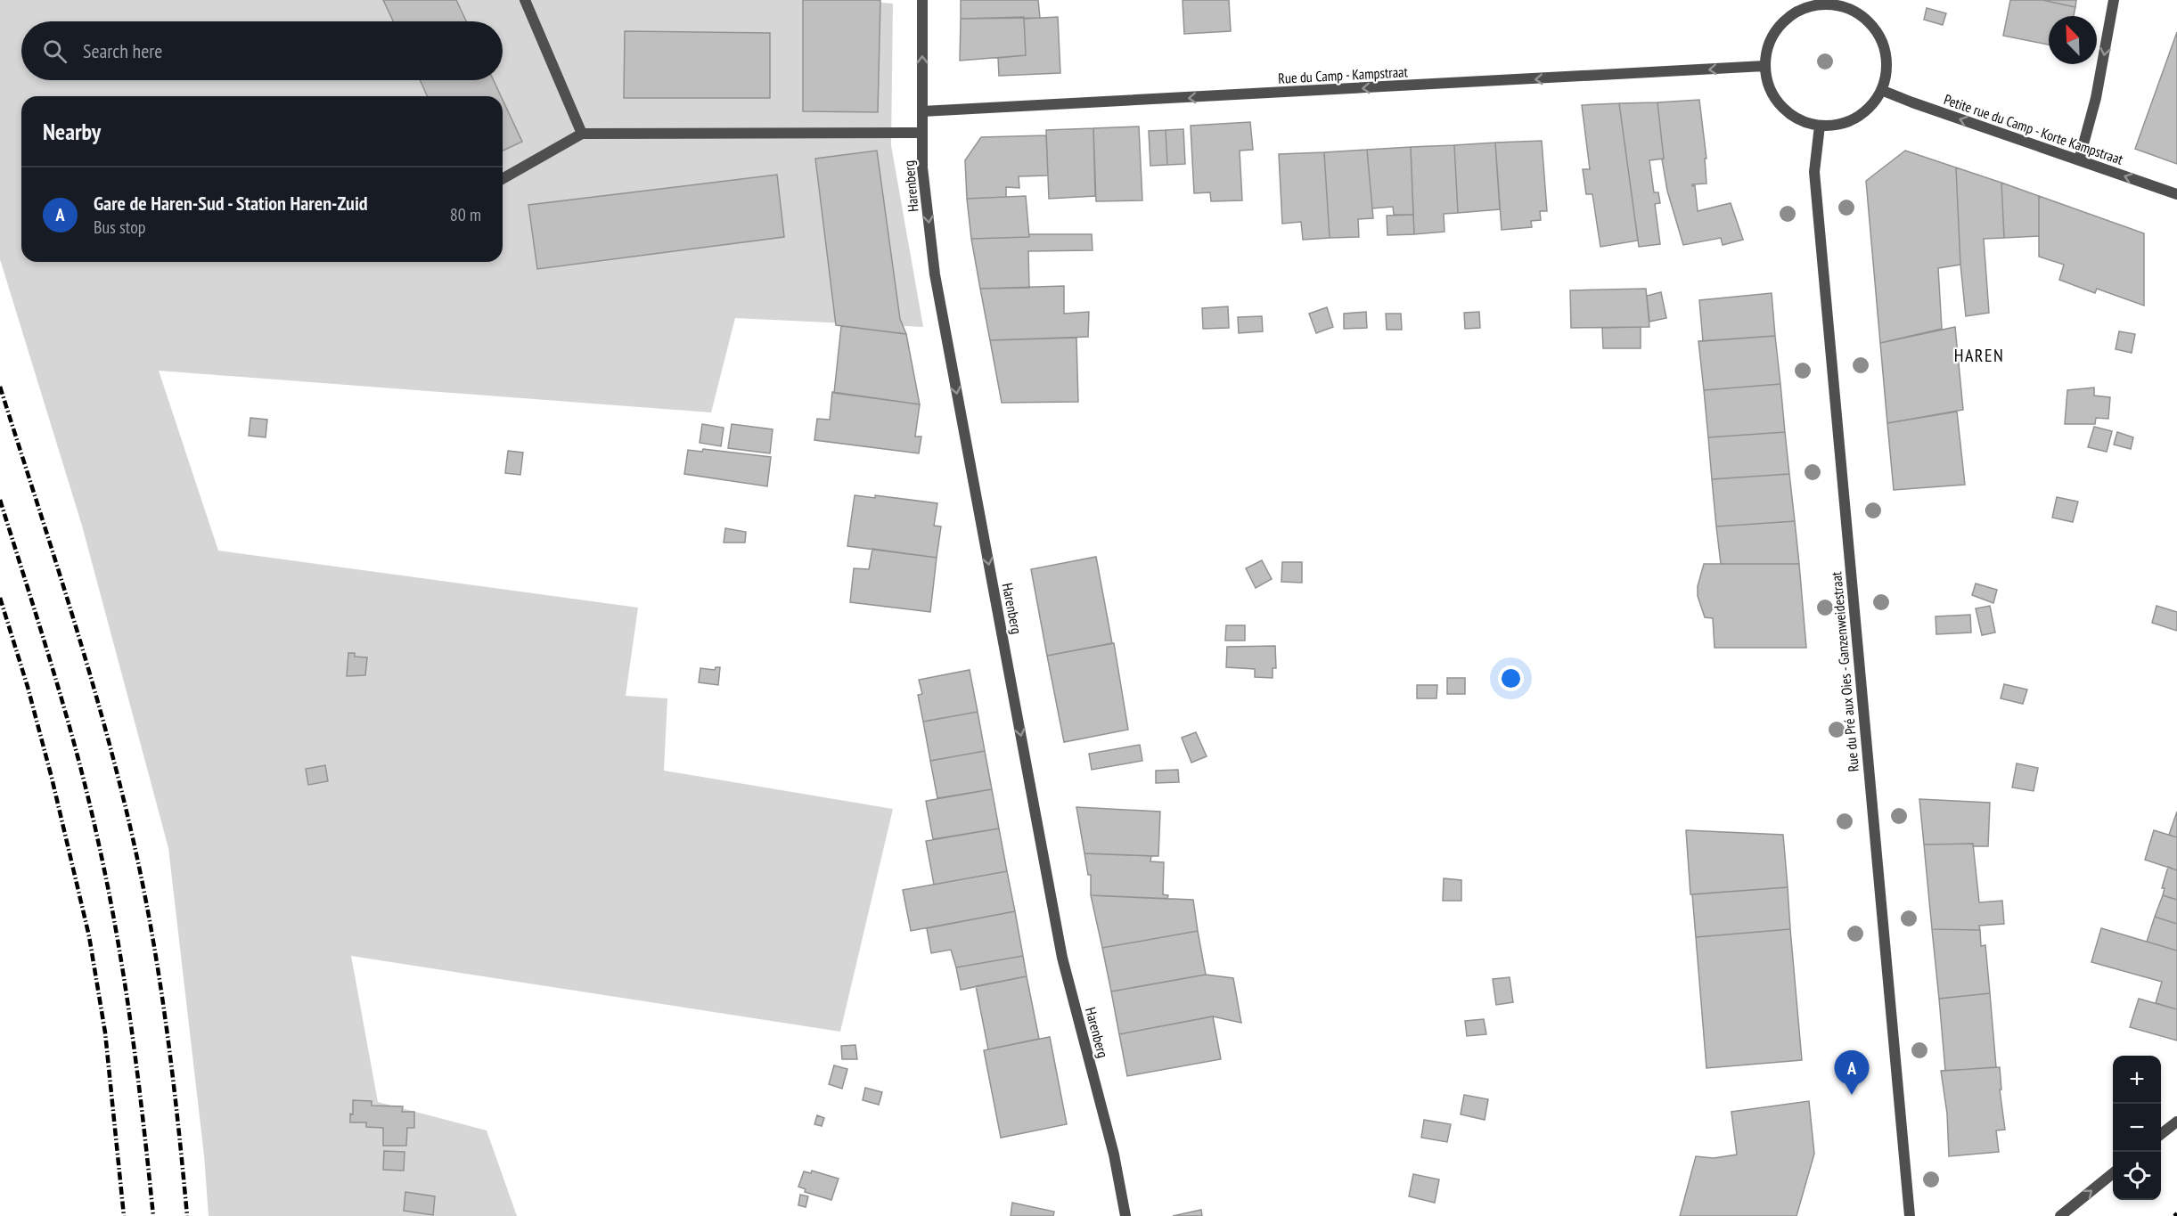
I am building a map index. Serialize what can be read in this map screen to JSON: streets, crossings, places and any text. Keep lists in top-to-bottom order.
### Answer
{
  "streets": {
    "street": [
      "Rue du Camp - Kampstraat",
      "Petite rue du Camp - Korte Kampstraat",
      "Harenberg",
      "Rue du Pré aux Oies - Ganzenweidestraat"
    ]
  },
  "crossings": [
    ["Rue du Camp - Kampstraat", "Petite rue du Camp - Korte Kampstraat"],
    ["Rue du Camp - Kampstraat", "Harenberg"],
    ["Rue du Camp - Kampstraat", "Rue du Pré aux Oies - Ganzenweidestraat"],
    ["Petite rue du Camp - Korte Kampstraat", "Rue du Pré aux Oies - Ganzenweidestraat"]
  ],
  "one_way": ["Rue du Camp - Kampstraat", "Petite rue du Camp - Korte Kampstraat", "Harenberg"],
  "districts": ["HAREN"],
  "north": "top left",
  "page": {
    "search": "Search here",
    "heading": "Nearby",
    "list": [
      {
        "mark": "A",
        "name": "Gare de Haren-Sud - Station Haren-Zuid",
        "note": "Bus stop",
        "value": "80 m"
      }
    ],
    "pins": "A",
    "map_buttons": ["+", "−"]
  }
}
